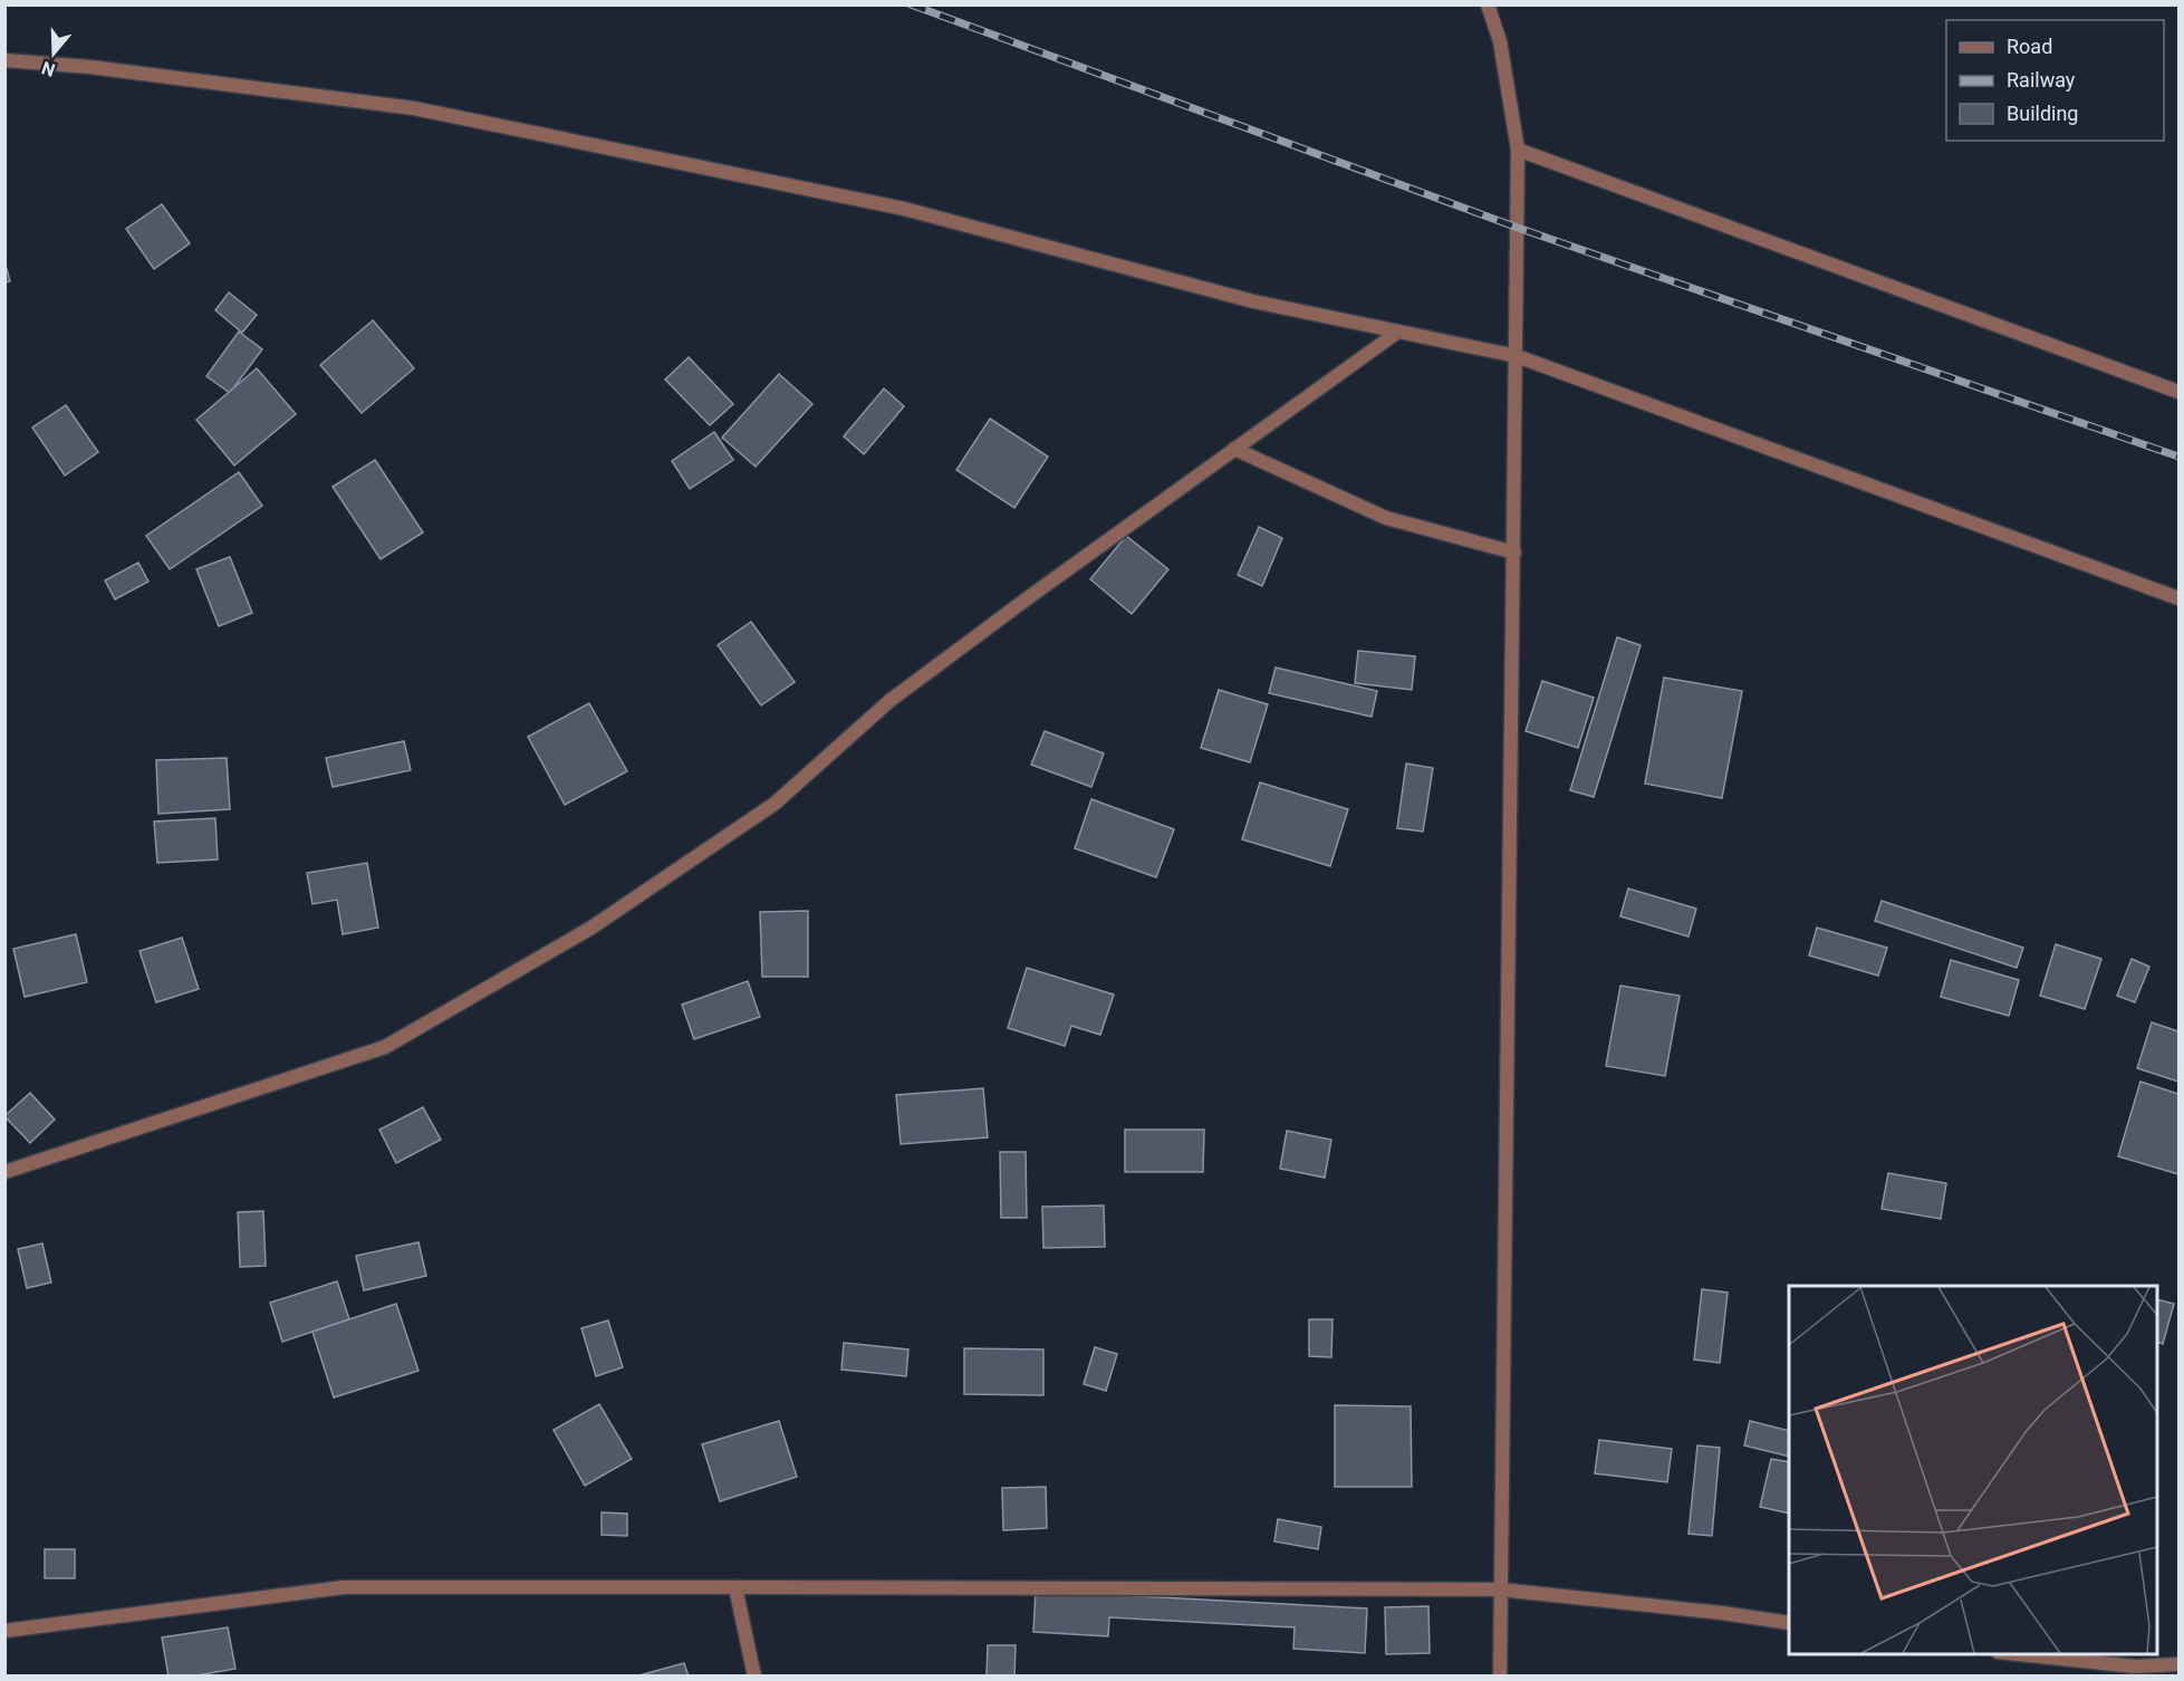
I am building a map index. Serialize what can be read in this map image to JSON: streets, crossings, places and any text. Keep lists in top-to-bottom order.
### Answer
{
  "legend": ["Road", "Railway", "Building"],
  "north": "bottom"
}
